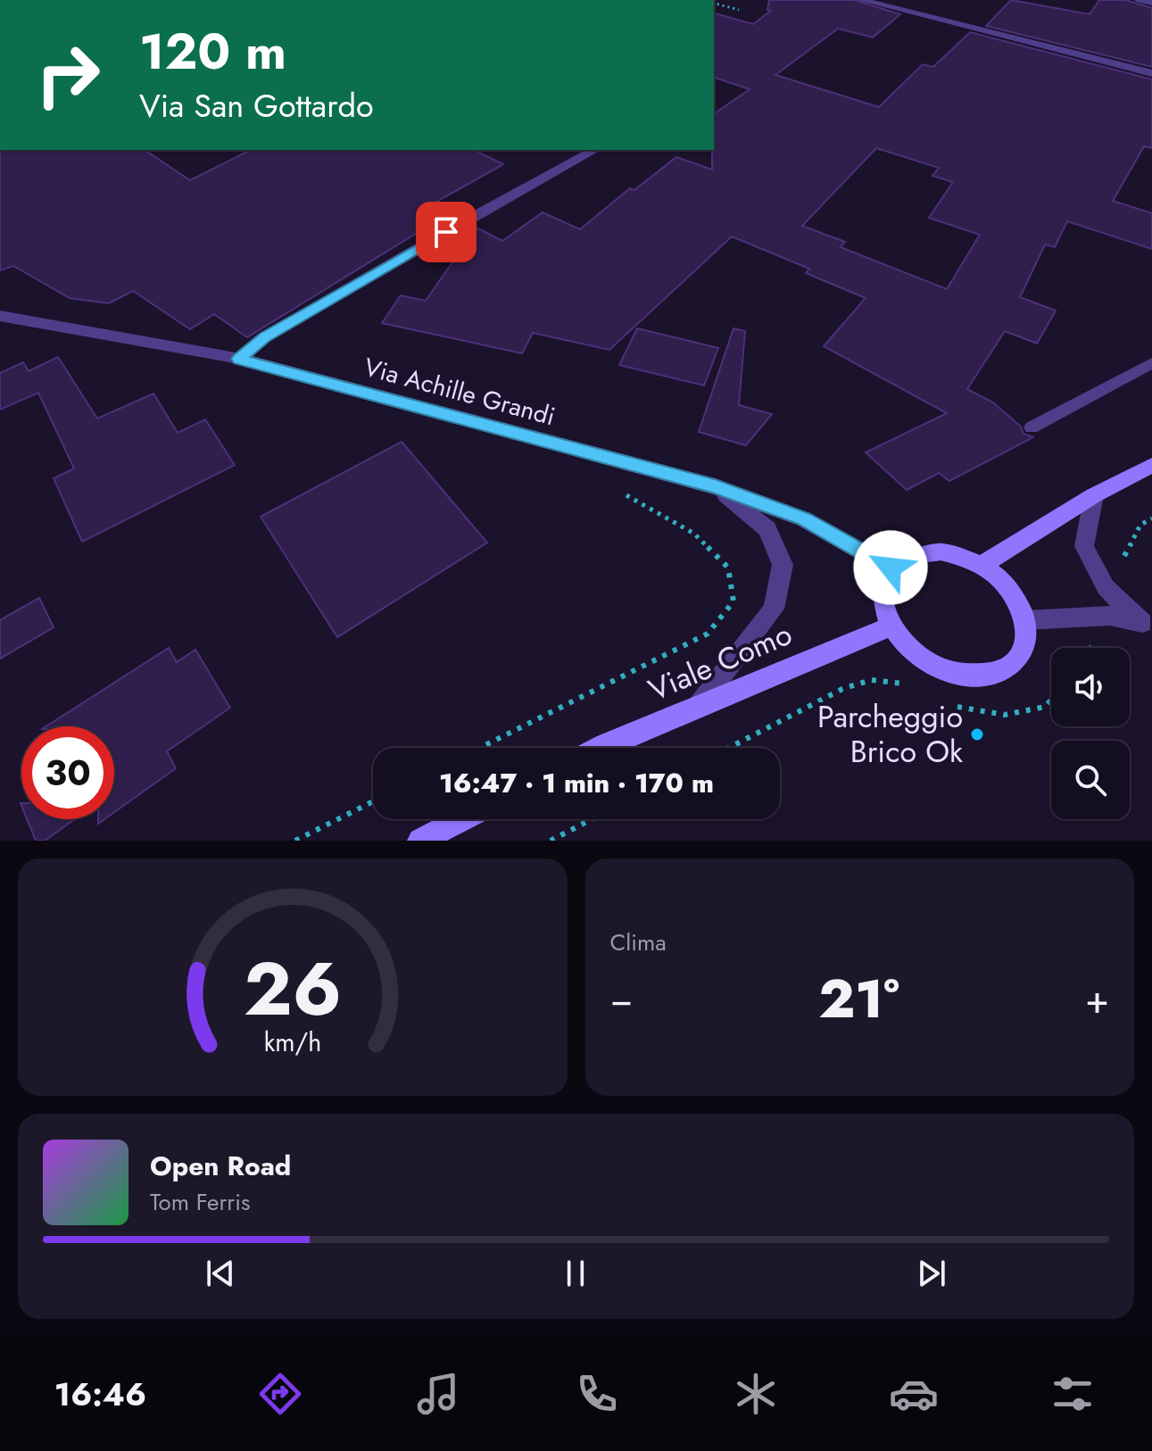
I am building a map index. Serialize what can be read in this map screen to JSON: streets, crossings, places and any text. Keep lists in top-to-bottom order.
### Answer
{
  "streets": {
    "main road": ["Viale Como"],
    "street": ["Via Achille Grandi"]
  },
  "crossings": [
    ["Via Achille Grandi", "Viale Como"]
  ],
  "places": ["Parcheggio Brico Ok"],
  "page": {
    "turn": ["120 m", "Via San Gottardo"],
    "limit": "30",
    "trip": "16:47 · 1 min · 170 m",
    "tile": "Clima",
    "heat": ["−", "21°", "+"],
    "song": ["Open Road", "Tom Ferris"],
    "tabs": "16:46",
    "gauge": ["26", "km/h"]
  }
}
